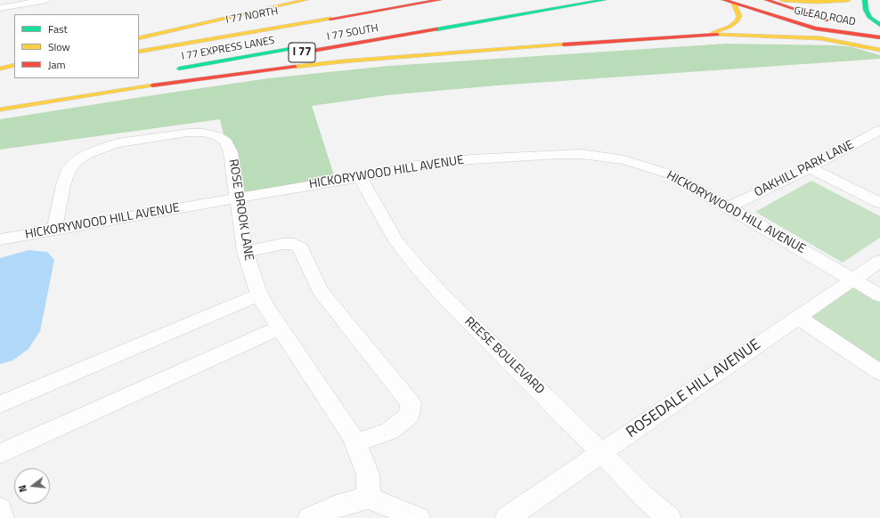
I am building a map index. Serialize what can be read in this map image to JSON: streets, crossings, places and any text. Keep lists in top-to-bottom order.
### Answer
{
  "streets": {
    "main road": [
      "I 77 NORTH",
      "GILEAD ROAD",
      "I 77 SOUTH",
      "I 77 EXPRESS LANES",
      "I 77"
    ],
    "street": [
      "OAKHILL PARK LANE",
      "HICKORYWOOD HILL AVENUE",
      "ROSE BROOK LANE",
      "REESE BOULEVARD",
      "ROSEDALE HILL AVENUE"
    ]
  },
  "crossings": [
    ["OAKHILL PARK LANE", "HICKORYWOOD HILL AVENUE"],
    ["HICKORYWOOD HILL AVENUE", "ROSE BROOK LANE"],
    ["HICKORYWOOD HILL AVENUE", "REESE BOULEVARD"],
    ["HICKORYWOOD HILL AVENUE", "ROSEDALE HILL AVENUE"],
    ["REESE BOULEVARD", "ROSEDALE HILL AVENUE"]
  ],
  "legend": ["Fast", "Slow", "Jam"],
  "north": "left"
}
